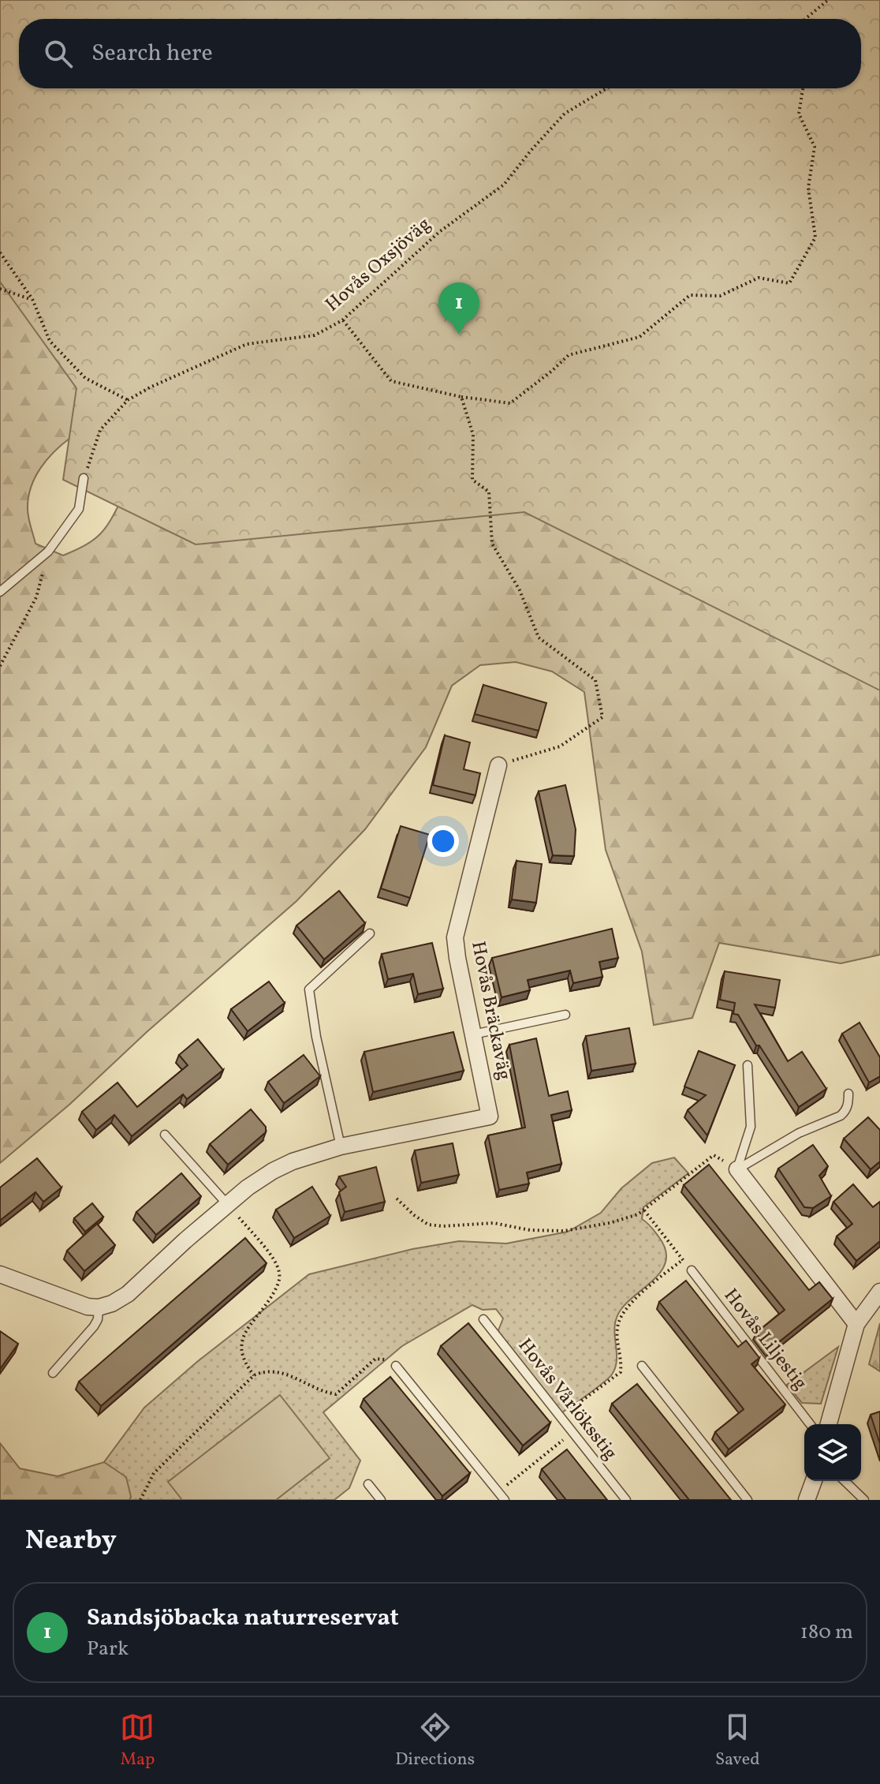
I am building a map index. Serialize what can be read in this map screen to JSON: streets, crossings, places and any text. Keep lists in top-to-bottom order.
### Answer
{
  "streets": {
    "street": ["Hovås Bräckaväg"],
    "lane": ["Hovås Liljestig", "Hovås Vårlöksstig"],
    "path": ["Hovås Oxsjöväg"]
  },
  "page": {
    "search": "Search here",
    "pins": "1",
    "heading": "Nearby",
    "list": [
      {
        "mark": "1",
        "name": "Sandsjöbacka naturreservat",
        "note": "Park",
        "value": "180 m"
      }
    ],
    "nav": ["Map", "Directions", "Saved"]
  }
}
